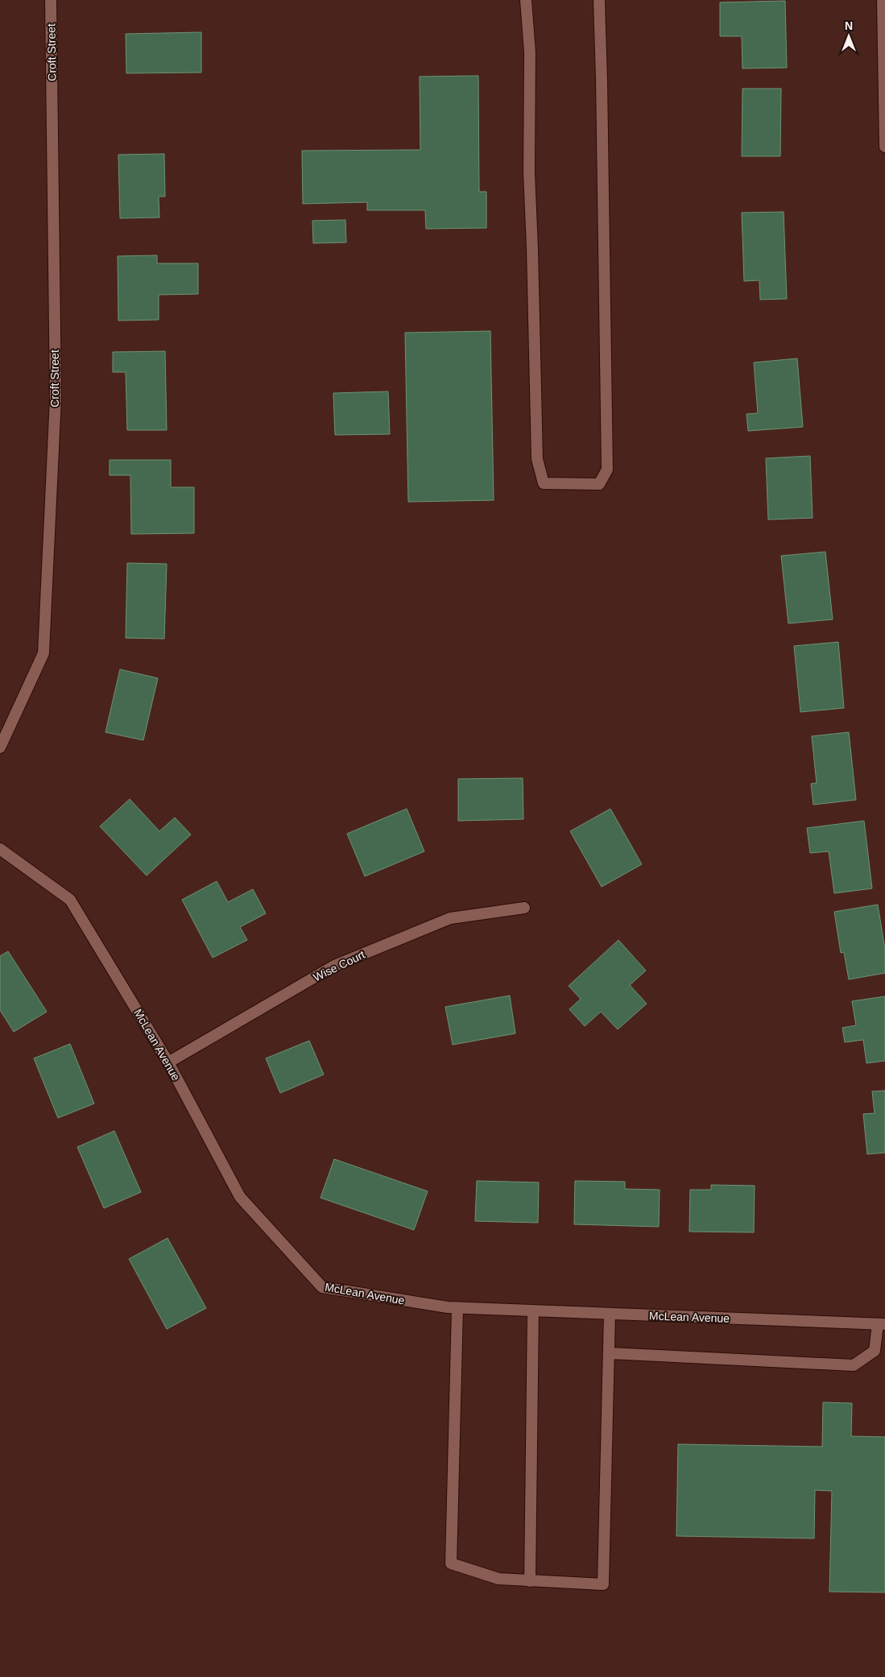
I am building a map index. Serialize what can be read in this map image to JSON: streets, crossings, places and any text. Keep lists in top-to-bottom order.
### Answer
{
  "streets": {
    "street": ["Croft Street", "Wise Court", "McLean Avenue"]
  },
  "crossings": [
    ["Wise Court", "McLean Avenue"]
  ],
  "north": "top"
}
